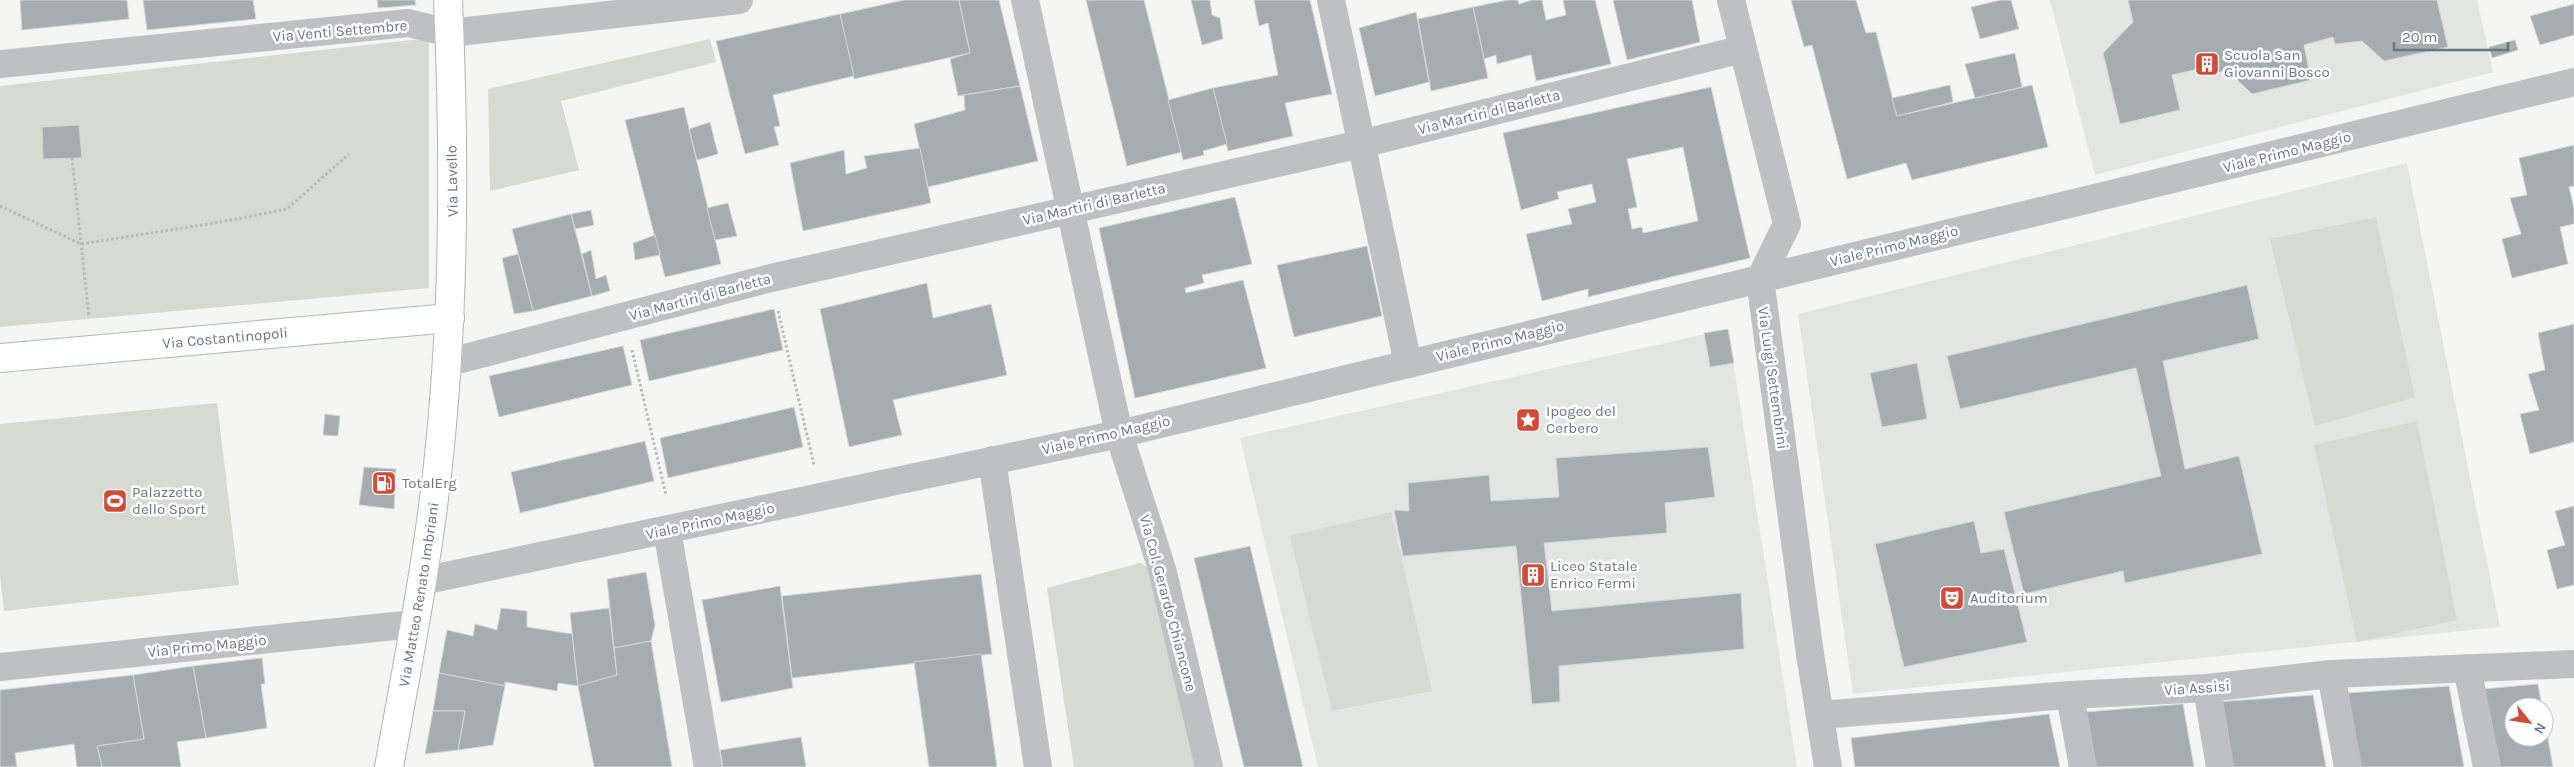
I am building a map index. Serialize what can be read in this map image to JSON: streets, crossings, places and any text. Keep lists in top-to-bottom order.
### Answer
{
  "streets": {
    "street": [
      "Via Venti Settembre",
      "Via Martiri di Barletta",
      "Viale Primo Maggio",
      "Via Lavello",
      "Via Costantinopoli",
      "Via Luigi Settembrini",
      "Via Matteo Renato Imbriani",
      "Via Col. Gerardo Chiancone",
      "Via Primo Maggio",
      "Via Assisi"
    ]
  },
  "crossings": [
    ["Via Venti Settembre", "Via Lavello"],
    ["Via Martiri di Barletta", "Via Lavello"],
    ["Via Martiri di Barletta", "Via Matteo Renato Imbriani"],
    ["Via Martiri di Barletta", "Via Col. Gerardo Chiancone"],
    ["Viale Primo Maggio", "Via Luigi Settembrini"],
    ["Viale Primo Maggio", "Via Matteo Renato Imbriani"],
    ["Viale Primo Maggio", "Via Col. Gerardo Chiancone"],
    ["Via Lavello", "Via Costantinopoli"],
    ["Via Lavello", "Via Matteo Renato Imbriani"],
    ["Via Luigi Settembrini", "Via Assisi"],
    ["Via Matteo Renato Imbriani", "Via Primo Maggio"]
  ],
  "places": {
    "building": ["Scuola San Giovanni Bosco", "Liceo Statale Enrico Fermi"],
    "place": ["Ipogeo del Cerbero"],
    "fuel station": ["TotalErg"],
    "sports": ["Palazzetto dello Sport"],
    "theatre": ["Auditorium"]
  },
  "scale_bar": "20 m",
  "north": "bottom right"
}
